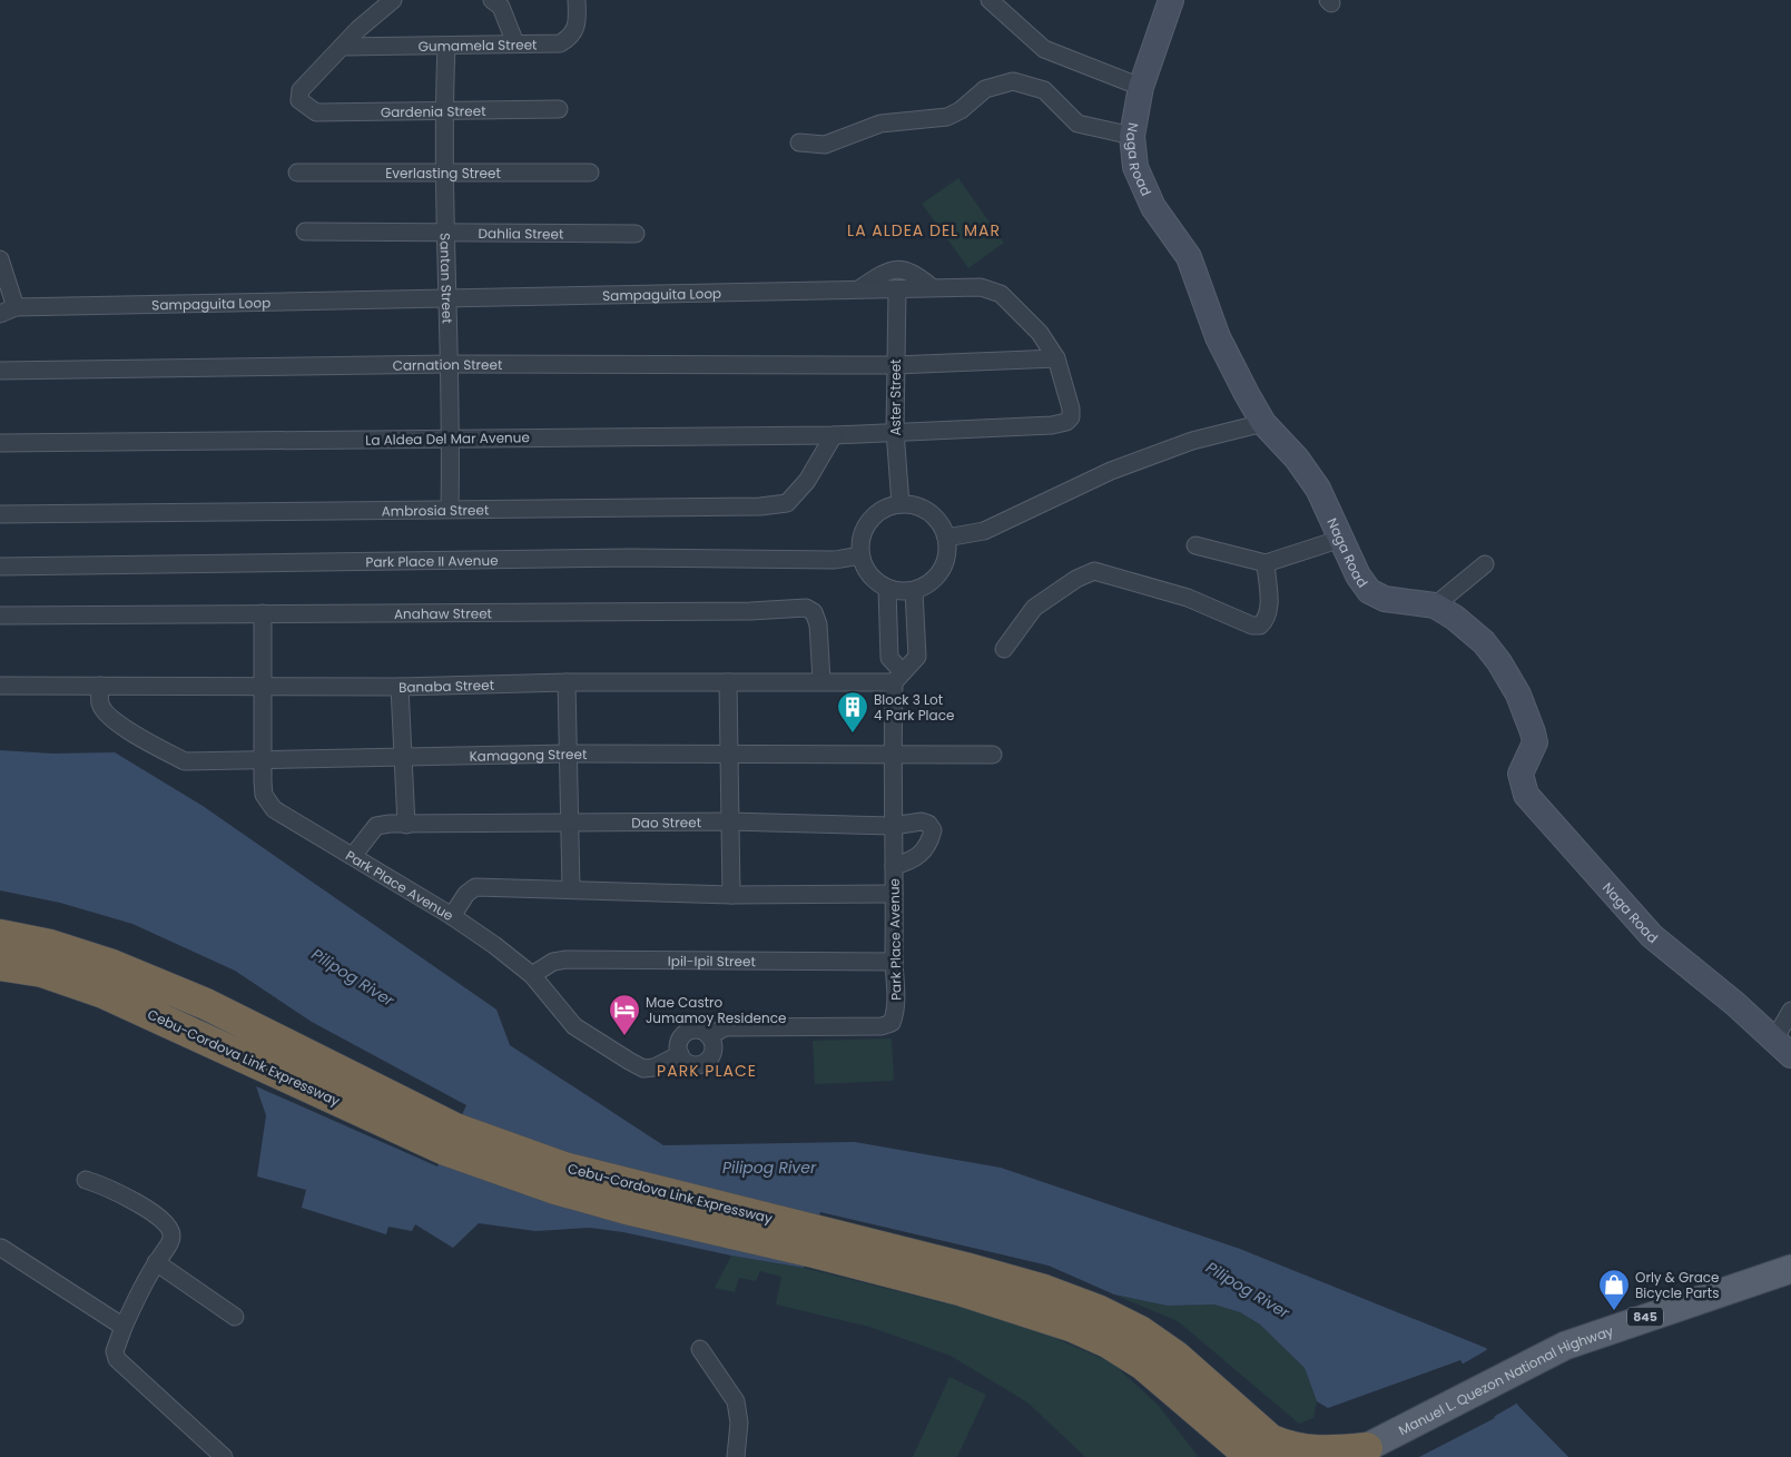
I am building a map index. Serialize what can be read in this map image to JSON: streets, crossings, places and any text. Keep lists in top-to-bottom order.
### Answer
{
  "streets": {
    "highway": ["Cebu-Cordova Link Expressway"],
    "main road": ["845", "Manuel L. Quezon National Highway"],
    "street": [
      "Gumamela Street",
      "Gardenia Street",
      "Naga Road",
      "Everlasting Street",
      "Dahlia Street",
      "Santan Street",
      "Sampaguita Loop",
      "Carnation Street",
      "Aster Street",
      "La Aldea Del Mar Avenue",
      "Ambrosia Street",
      "Park Place II Avenue",
      "Anahaw Street",
      "Banaba Street",
      "Kamagong Street",
      "Dao Street",
      "Park Place Avenue",
      "Ipil-Ipil Street"
    ]
  },
  "crossings": [
    ["Gumamela Street", "Gardenia Street"],
    ["Gumamela Street", "Santan Street"],
    ["Gardenia Street", "Santan Street"],
    ["Everlasting Street", "Santan Street"],
    ["Dahlia Street", "Santan Street"],
    ["Santan Street", "Sampaguita Loop"],
    ["Santan Street", "Carnation Street"],
    ["Santan Street", "La Aldea Del Mar Avenue"],
    ["Santan Street", "Ambrosia Street"],
    ["Sampaguita Loop", "Carnation Street"],
    ["Sampaguita Loop", "Aster Street"],
    ["Sampaguita Loop", "La Aldea Del Mar Avenue"],
    ["Carnation Street", "Aster Street"],
    ["Aster Street", "La Aldea Del Mar Avenue"],
    ["Aster Street", "Park Place II Avenue"],
    ["La Aldea Del Mar Avenue", "Ambrosia Street"],
    ["Anahaw Street", "Banaba Street"],
    ["Anahaw Street", "Park Place Avenue"],
    ["Banaba Street", "Kamagong Street"],
    ["Banaba Street", "Park Place Avenue"],
    ["Kamagong Street", "Park Place Avenue"],
    ["Dao Street", "Park Place Avenue"],
    ["Park Place Avenue", "Ipil-Ipil Street"]
  ],
  "districts": ["LA ALDEA DEL MAR", "PARK PLACE"],
  "water": ["Pilipog River"],
  "places": {
    "building": ["Block 3 Lot 4 Park Place"],
    "hotel": ["Mae Castro Jumamoy Residence"],
    "shop": ["Orly & Grace Bicycle Parts"]
  }
}
